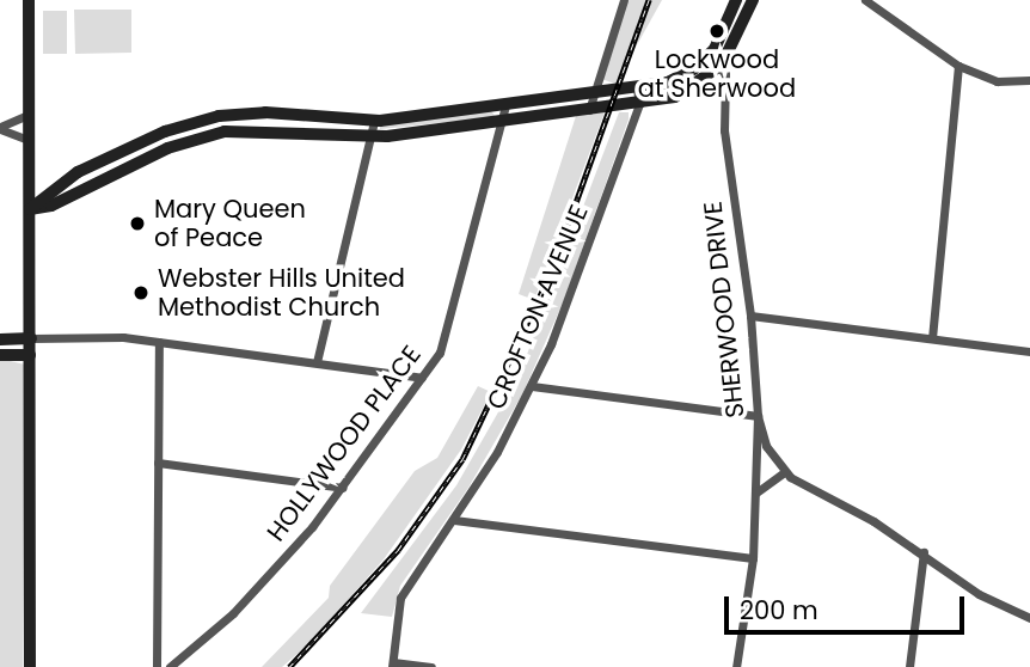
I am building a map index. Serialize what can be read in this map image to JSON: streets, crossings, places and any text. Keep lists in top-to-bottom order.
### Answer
{
  "streets": {
    "street": ["CROFTON AVENUE", "SHERWOOD DRIVE", "HOLLYWOOD PLACE"]
  },
  "places": ["Lockwood at Sherwood", "Mary Queen of Peace", "Webster Hills United Methodist Church"],
  "scale_bar": "200 m"
}
